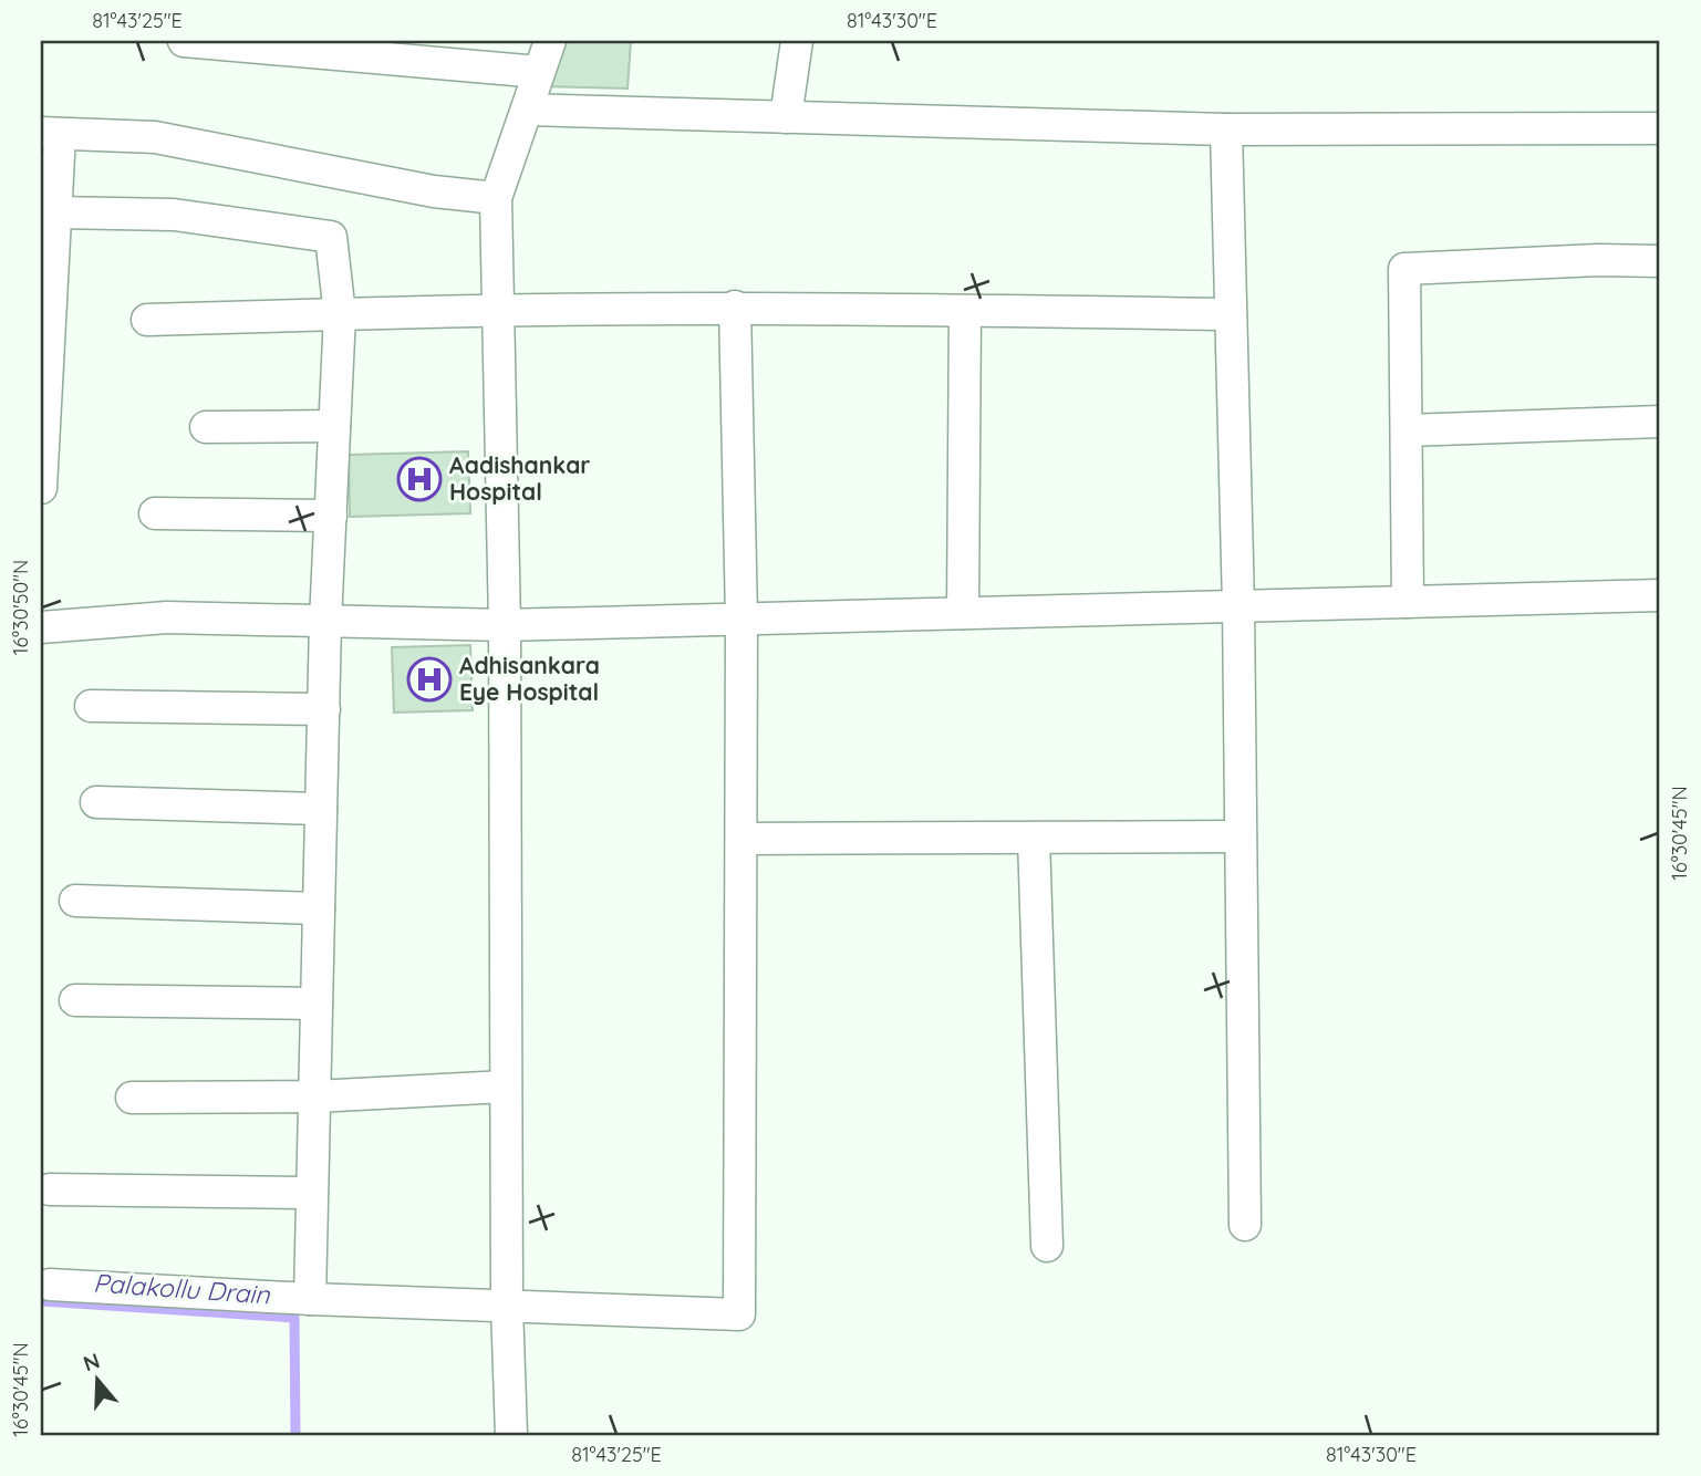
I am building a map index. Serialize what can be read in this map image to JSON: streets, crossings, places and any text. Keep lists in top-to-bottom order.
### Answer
{
  "water": ["Palakollu Drain"],
  "places": {
    "hospital": ["Aadishankar Hospital", "Adhisankara Eye Hospital"]
  },
  "north": "top",
  "coordinates": [
    "81°43'25\"E",
    "81°43'30\"E",
    "16°30'50\"N",
    "16°30'45\"N"
  ]
}
